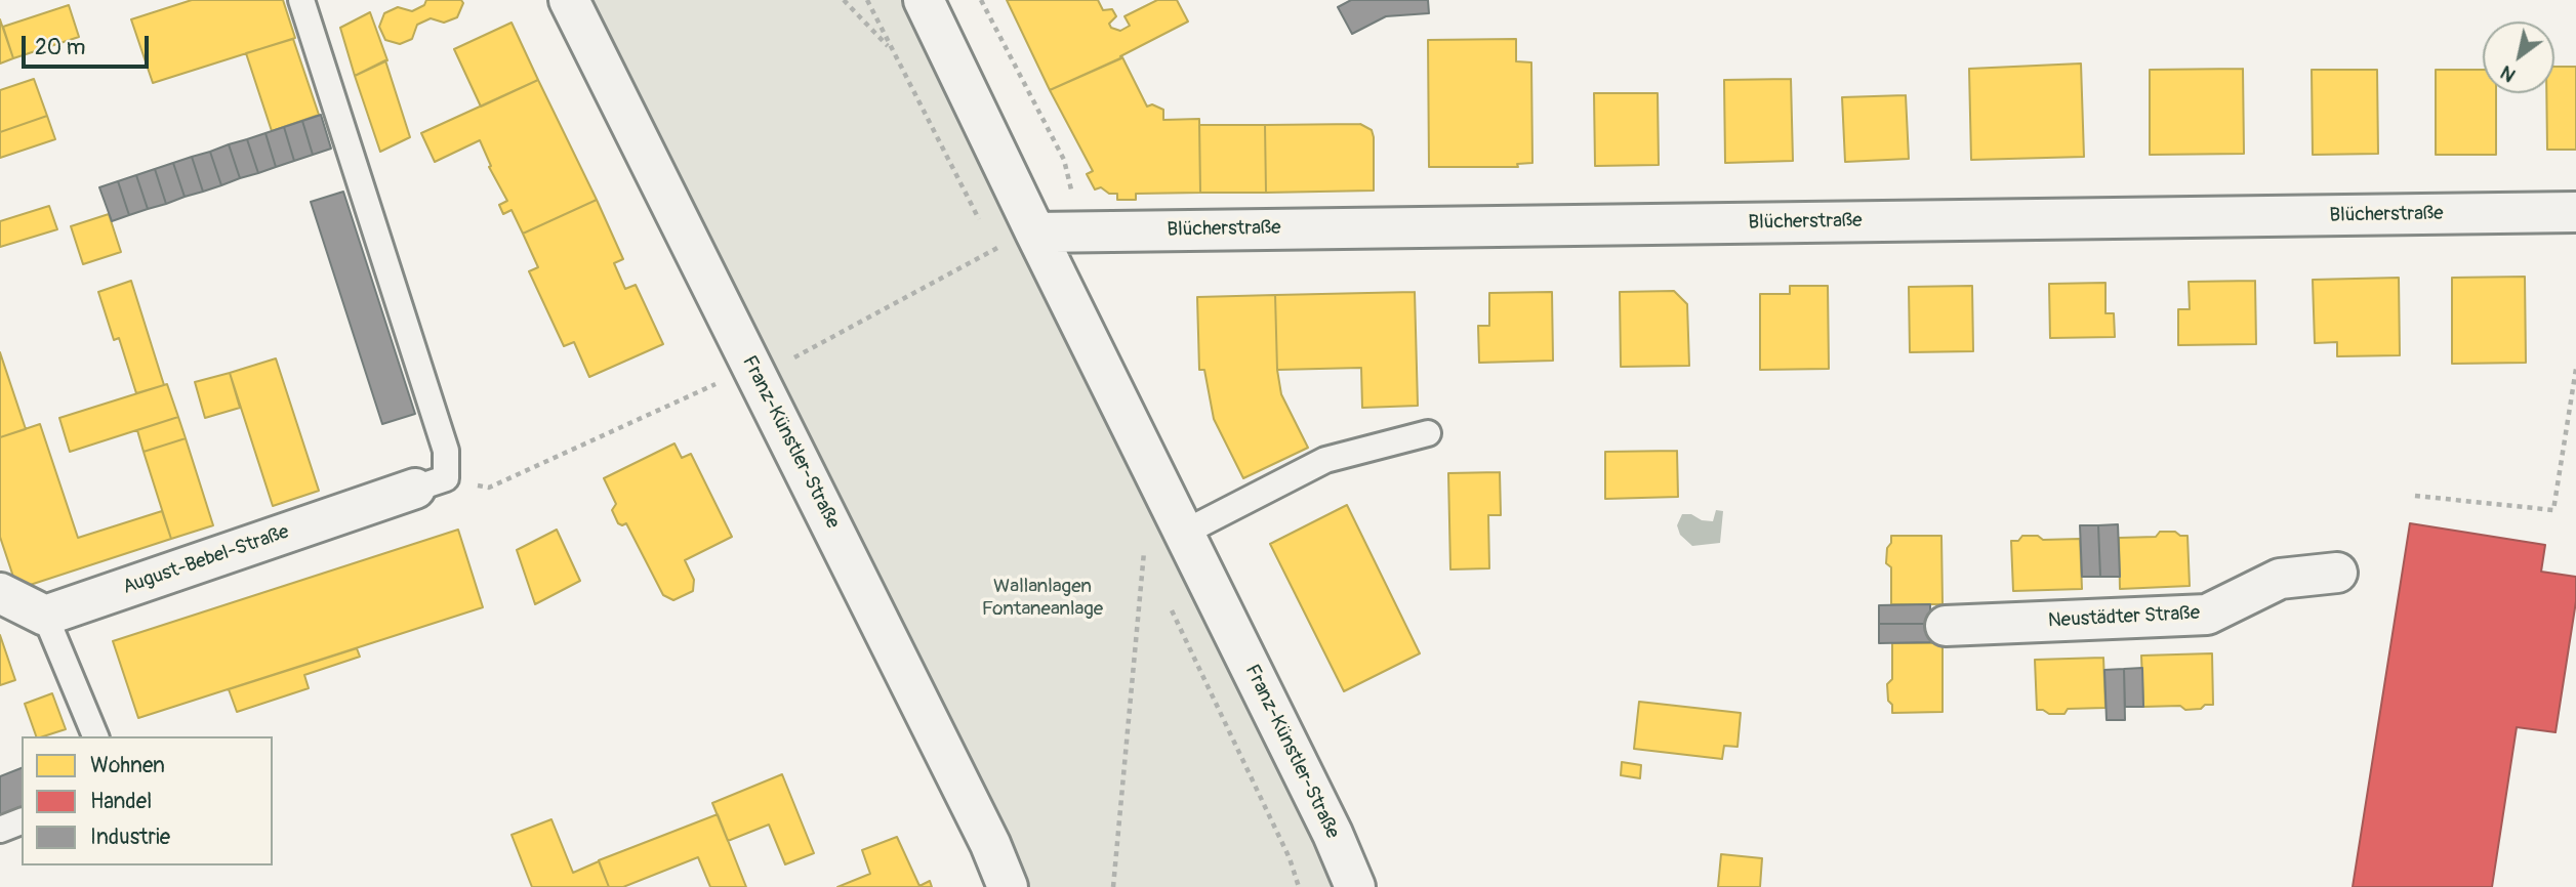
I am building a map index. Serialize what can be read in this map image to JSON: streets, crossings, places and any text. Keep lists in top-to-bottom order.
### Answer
{
  "streets": {
    "street": [
      "Blücherstraße",
      "Franz-Künstler-Straße",
      "August-Bebel-Straße",
      "Neustädter Straße"
    ]
  },
  "crossings": [
    ["Blücherstraße", "Franz-Künstler-Straße"]
  ],
  "parks": ["Wallanlagen Fontaneanlage"],
  "legend": ["Wohnen", "Handel", "Industrie"],
  "scale_bar": "20 m",
  "north": "bottom left"
}
